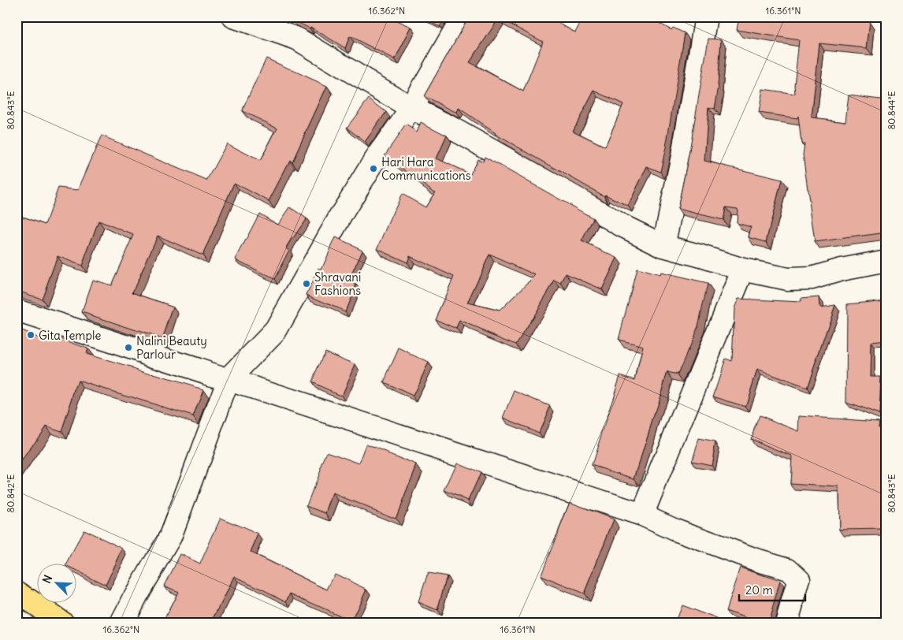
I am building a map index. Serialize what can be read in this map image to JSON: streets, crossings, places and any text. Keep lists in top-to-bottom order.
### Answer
{
  "places": [
    "Hari Hara Communications",
    "Shravani Fashions",
    "Gita Temple",
    "Nalini Beauty Parlour"
  ],
  "scale_bar": "20 m",
  "north": "top left",
  "coordinates": [
    "16.362°N",
    "16.361°N",
    "80.844°E",
    "80.843°E",
    "80.842°E"
  ]
}
